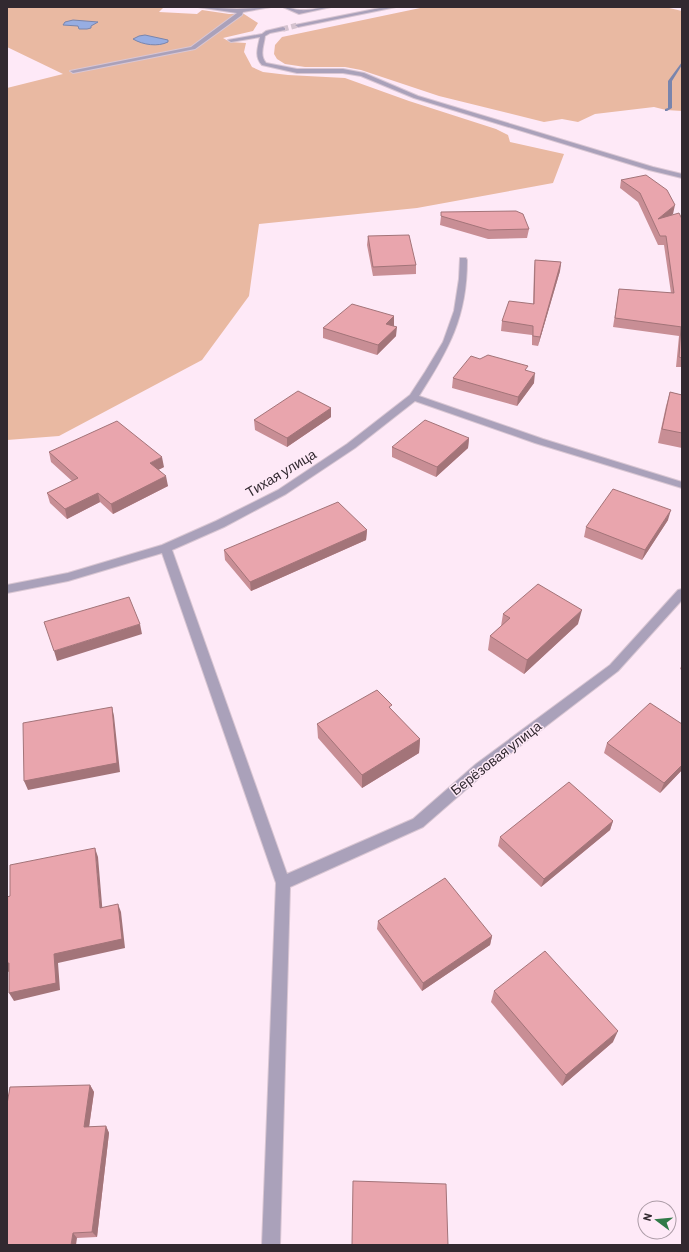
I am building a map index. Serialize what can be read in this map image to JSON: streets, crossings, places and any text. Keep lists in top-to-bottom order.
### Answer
{
  "streets": {
    "street": ["Тихая улица", "Берёзовая улица"]
  },
  "north": "left"
}
